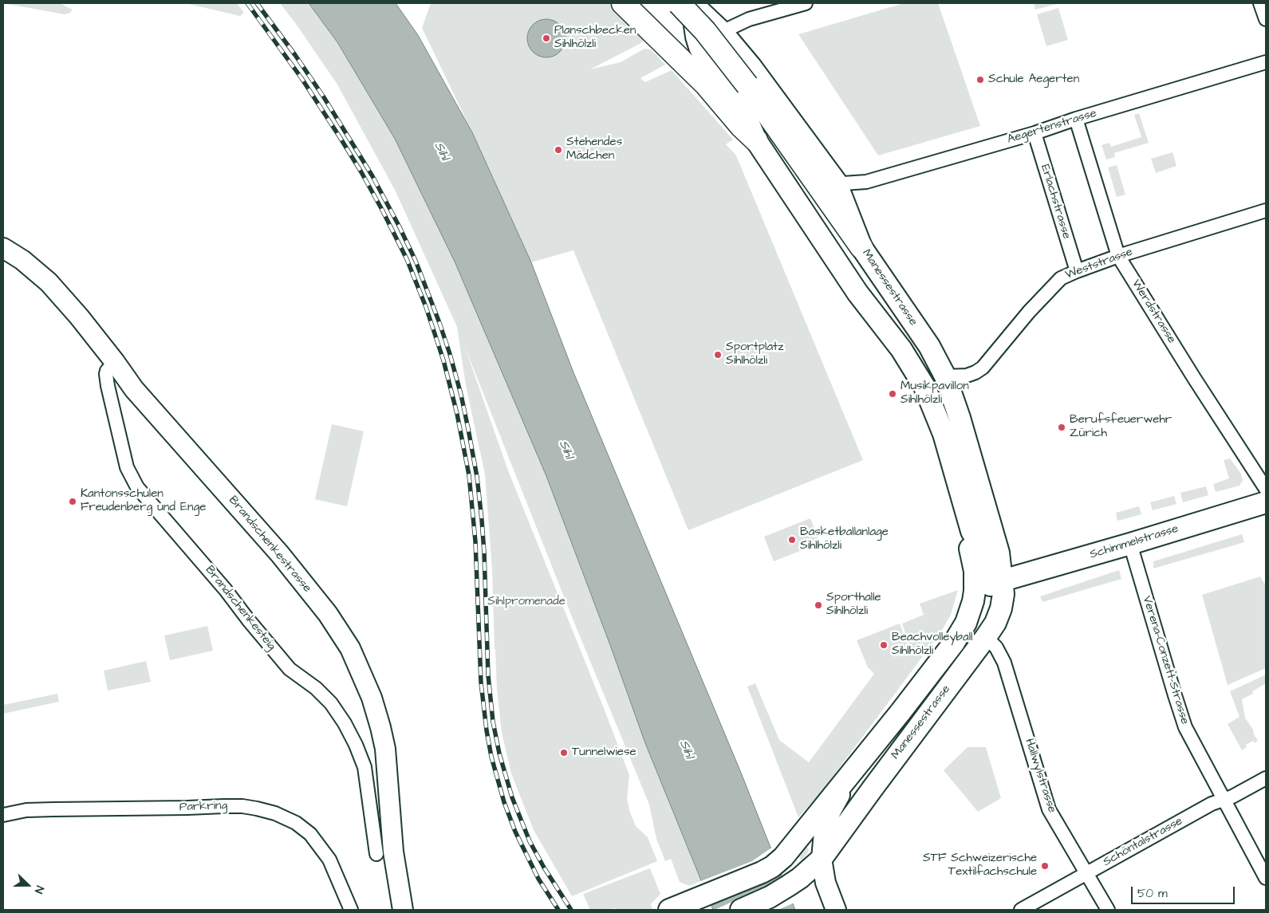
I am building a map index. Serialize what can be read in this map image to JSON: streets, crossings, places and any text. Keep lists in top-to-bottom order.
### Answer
{
  "streets": {
    "main road": ["Manessestrasse", "Schimmelstrasse"],
    "street": [
      "Aegertenstrasse",
      "Erlachstrasse",
      "Weststrasse",
      "Werdstrasse",
      "Brandschenkestrasse",
      "Brandschenkesteig",
      "Verena-Conzett-Strasse",
      "Hallwylstrasse",
      "Parkring",
      "Schöntalstrasse"
    ]
  },
  "crossings": [
    ["Aegertenstrasse", "Erlachstrasse"],
    ["Aegertenstrasse", "Manessestrasse"],
    ["Aegertenstrasse", "Werdstrasse"],
    ["Erlachstrasse", "Weststrasse"],
    ["Weststrasse", "Manessestrasse"],
    ["Weststrasse", "Werdstrasse"],
    ["Manessestrasse", "Schimmelstrasse"],
    ["Manessestrasse", "Hallwylstrasse"],
    ["Schimmelstrasse", "Verena-Conzett-Strasse"],
    ["Brandschenkestrasse", "Brandschenkesteig"],
    ["Verena-Conzett-Strasse", "Schöntalstrasse"],
    ["Hallwylstrasse", "Schöntalstrasse"]
  ],
  "water": ["Sihl"],
  "parks": ["Sihlpromenade"],
  "places": [
    "Planschbecken Sihlhölzli",
    "Schule Aegerten",
    "Stehendes Mädchen",
    "Sportplatz Sihlhölzli",
    "Musikpavillon Sihlhölzli",
    "Berufsfeuerwehr Zürich",
    "Kantonsschulen Freudenberg und Enge",
    "Basketballanlage Sihlhölzli",
    "Sporthalle Sihlhölzli",
    "Beachvolleyball Sihlhölzli",
    "Tunnelwiese",
    "STF Schweizerische Textilfachschule"
  ],
  "scale_bar": "50 m",
  "north": "right"
}
